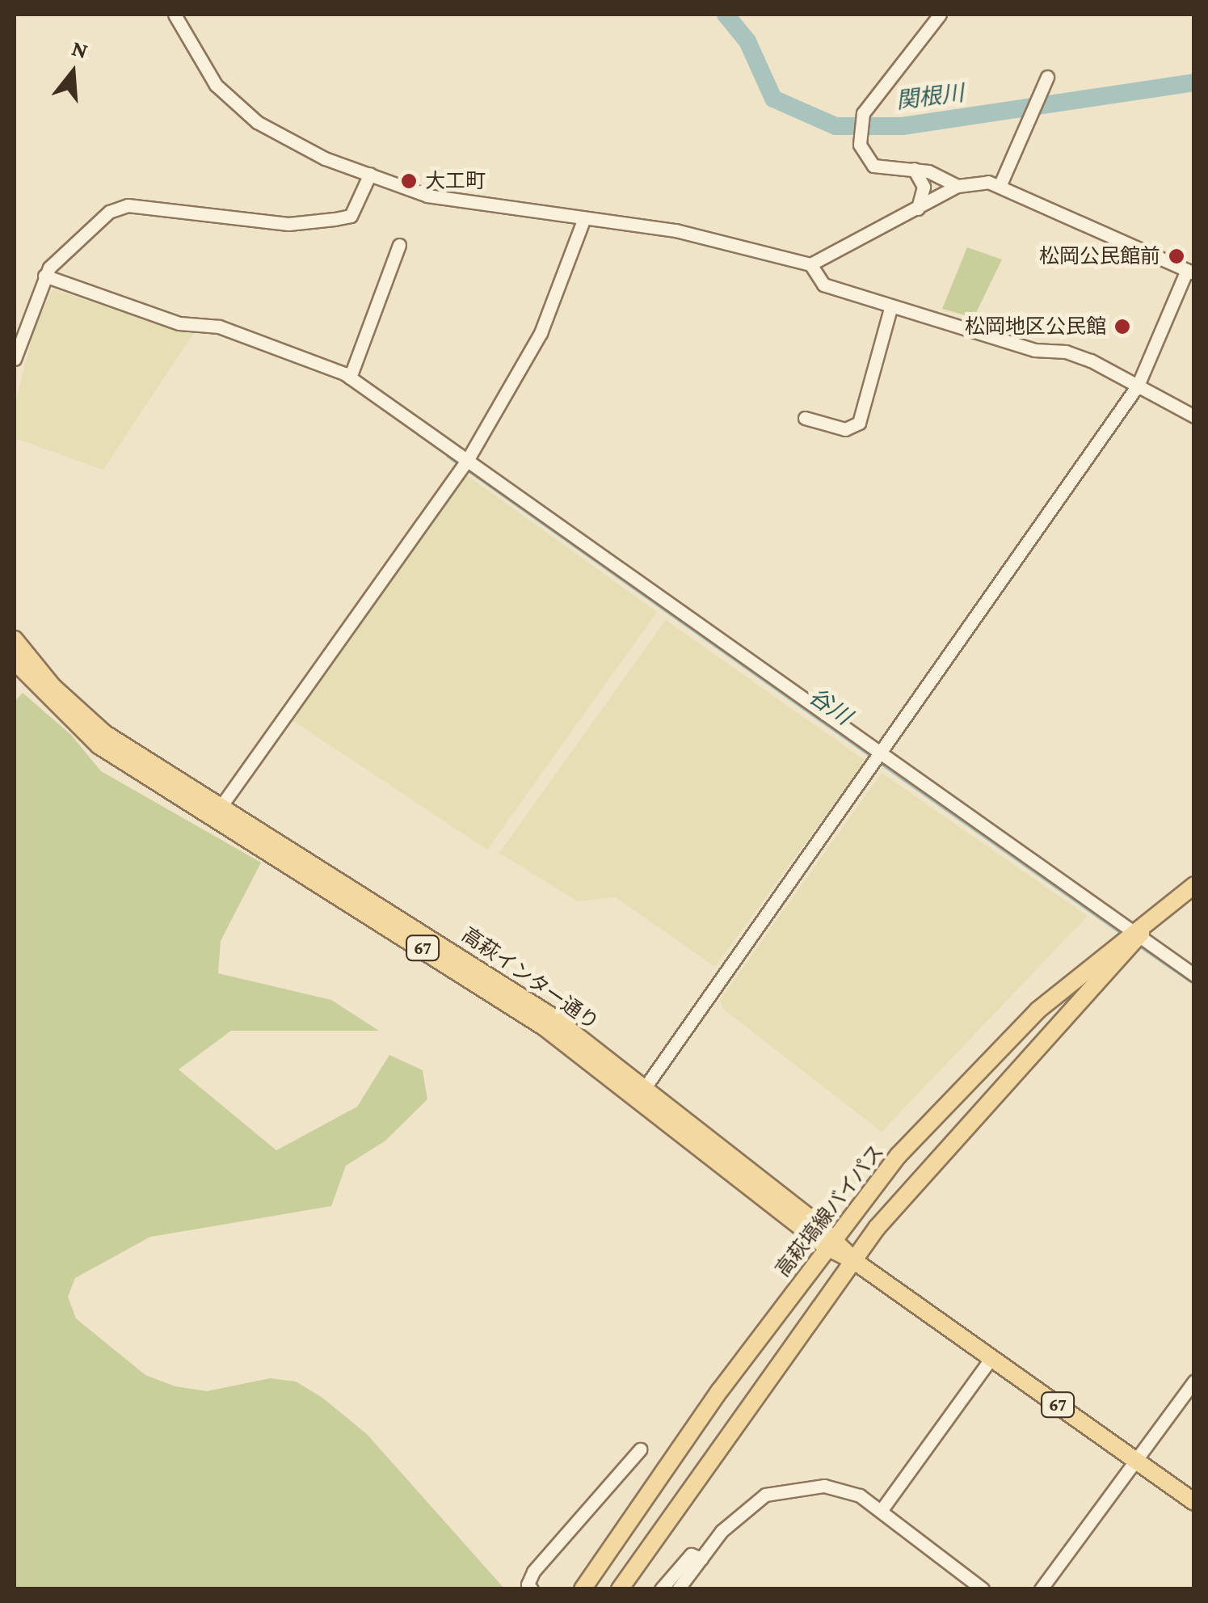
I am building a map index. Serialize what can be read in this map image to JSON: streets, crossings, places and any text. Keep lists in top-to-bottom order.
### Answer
{
  "streets": {
    "main road": ["67", "高萩インター通り", "高萩塙線バイパス"]
  },
  "crossings": [
    ["高萩インター通り", "高萩塙線バイパス"]
  ],
  "water": ["関根川", "谷川"],
  "places": ["大工町", "松岡公民館前", "松岡地区公民館"],
  "north": "top"
}
